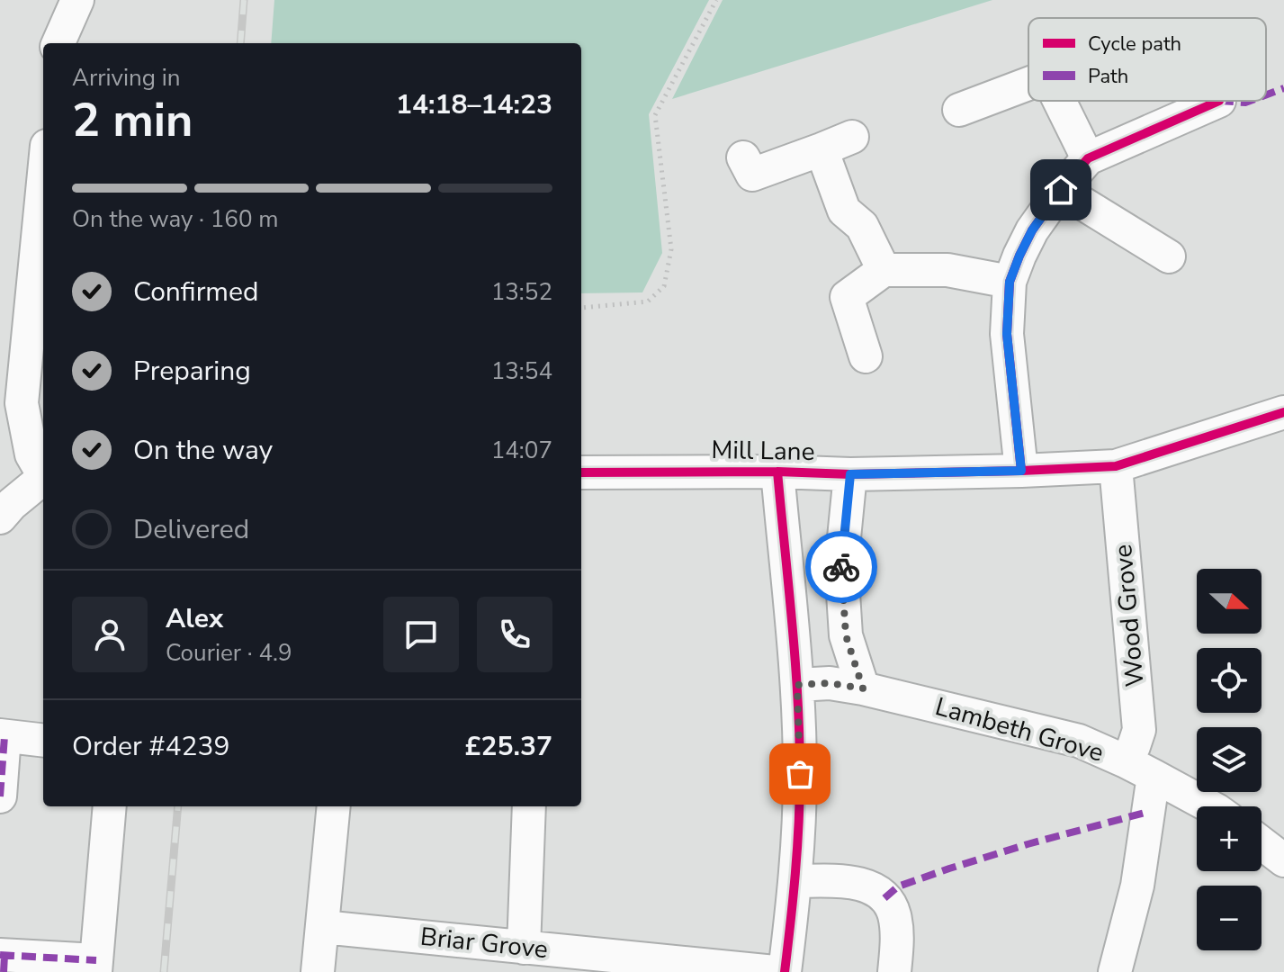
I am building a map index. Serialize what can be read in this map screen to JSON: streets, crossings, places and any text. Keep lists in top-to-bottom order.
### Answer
{
  "streets": {
    "street": [
      "Mill Lane",
      "Wood Grove",
      "Lambeth Grove",
      "Briar Grove"
    ]
  },
  "crossings": [
    ["Mill Lane", "Wood Grove"],
    ["Wood Grove", "Lambeth Grove"]
  ],
  "legend": ["Cycle path", "Path"],
  "north": "right",
  "page": {
    "heading": ["2 min", "Arriving in", "14:18–14:23"],
    "panel": [
      "Alex",
      "Courier · 4.9",
      "Order #4239",
      "£25.37"
    ],
    "bar": "On the way · 160 m",
    "list": [
      ["Confirmed", "13:52"],
      ["Preparing", "13:54"],
      ["On the way", "14:07"],
      "Delivered"
    ],
    "map_buttons": ["+", "−"]
  }
}
